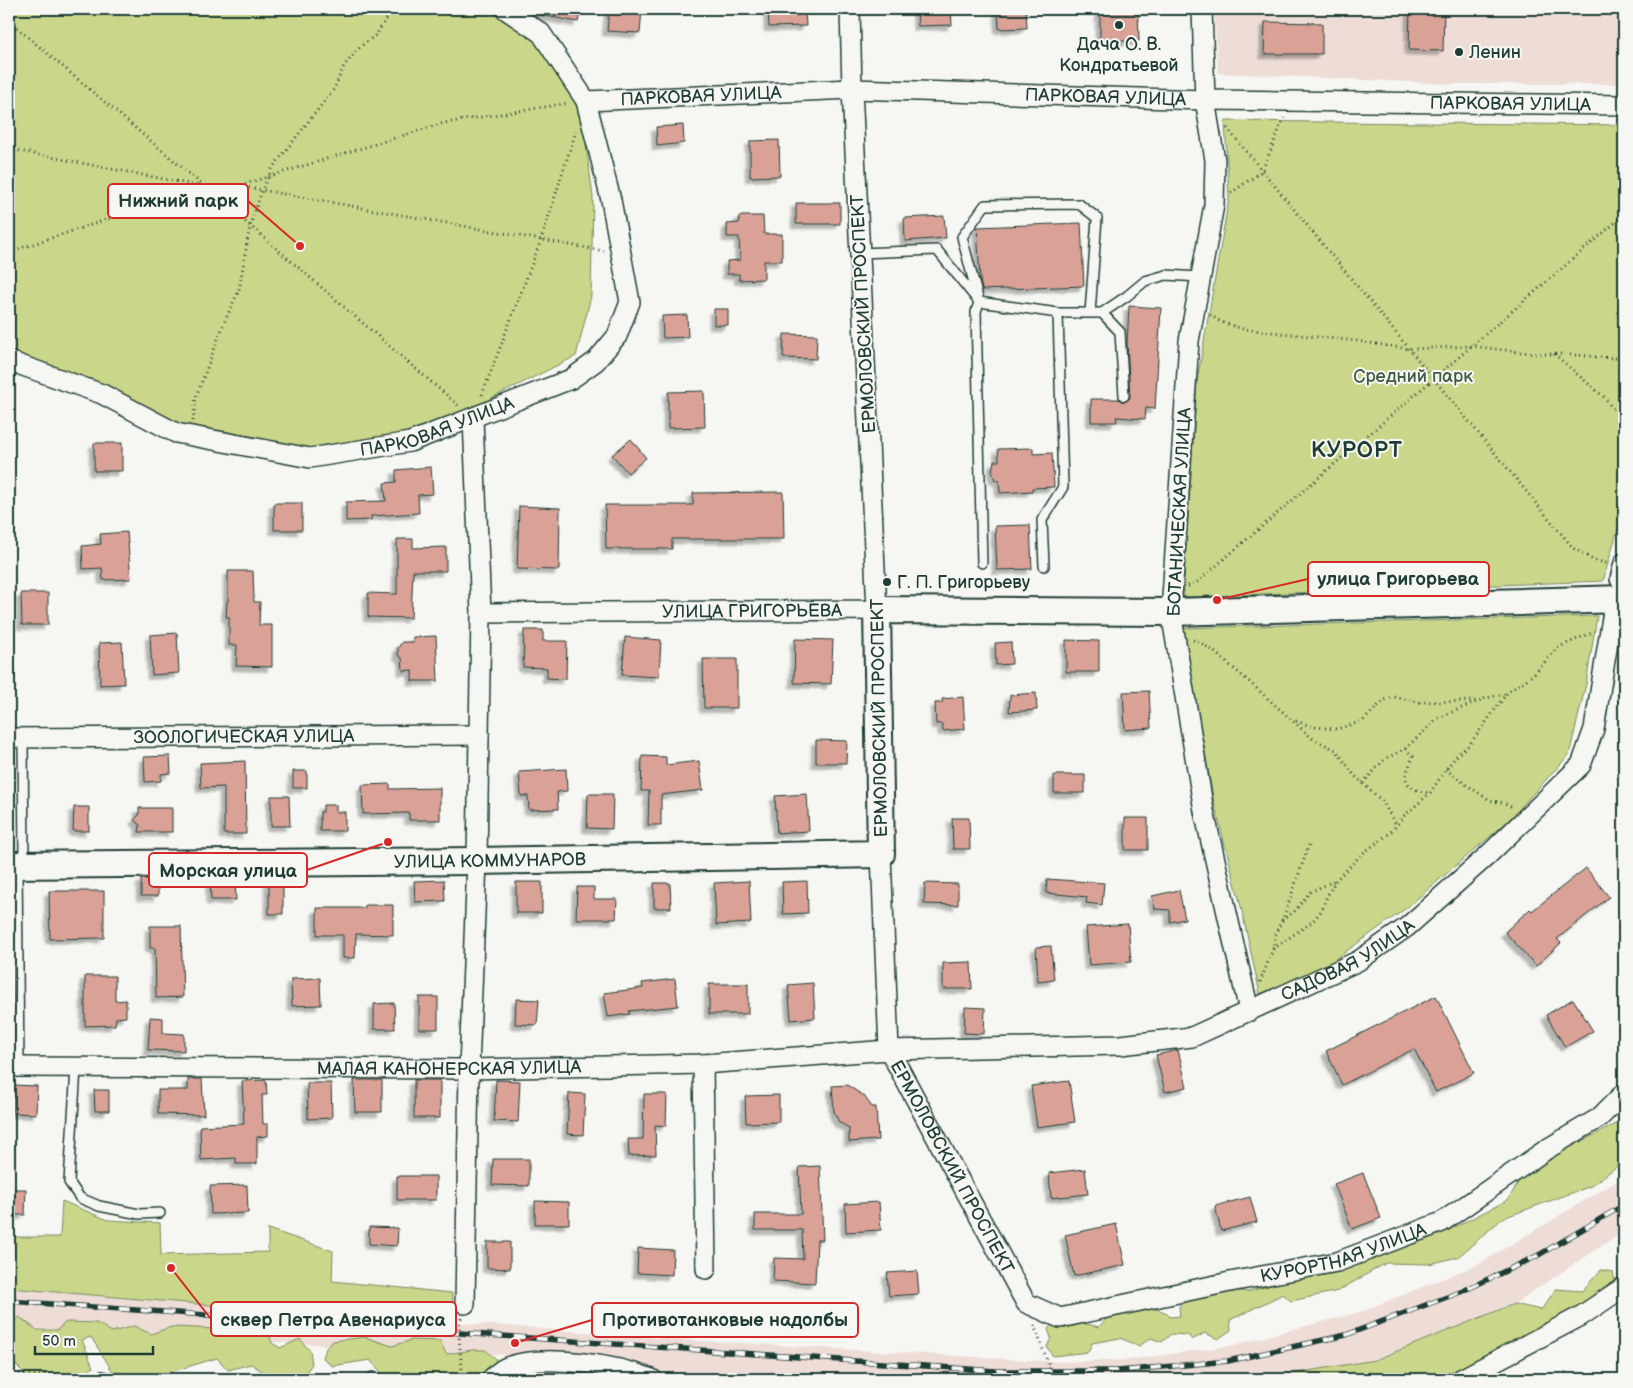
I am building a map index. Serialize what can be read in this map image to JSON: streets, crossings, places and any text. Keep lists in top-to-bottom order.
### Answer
{
  "streets": {
    "street": [
      "ПАРКОВАЯ УЛИЦА",
      "ЕРМОЛОВСКИЙ ПРОСПЕКТ",
      "БОТАНИЧЕСКАЯ УЛИЦА",
      "УЛИЦА ГРИГОРЬЕВА",
      "ЗООЛОГИЧЕСКАЯ УЛИЦА",
      "УЛИЦА КОММУНАРОВ",
      "САДОВАЯ УЛИЦА",
      "МАЛАЯ КАНОНЕРСКАЯ УЛИЦА",
      "КУРОРТНАЯ УЛИЦА"
    ]
  },
  "crossings": [
    ["ПАРКОВАЯ УЛИЦА", "ЕРМОЛОВСКИЙ ПРОСПЕКТ"],
    ["ПАРКОВАЯ УЛИЦА", "БОТАНИЧЕСКАЯ УЛИЦА"],
    ["ЕРМОЛОВСКИЙ ПРОСПЕКТ", "УЛИЦА ГРИГОРЬЕВА"],
    ["ЕРМОЛОВСКИЙ ПРОСПЕКТ", "УЛИЦА КОММУНАРОВ"],
    ["ЕРМОЛОВСКИЙ ПРОСПЕКТ", "САДОВАЯ УЛИЦА"],
    ["ЕРМОЛОВСКИЙ ПРОСПЕКТ", "МАЛАЯ КАНОНЕРСКАЯ УЛИЦА"],
    ["ЕРМОЛОВСКИЙ ПРОСПЕКТ", "КУРОРТНАЯ УЛИЦА"],
    ["БОТАНИЧЕСКАЯ УЛИЦА", "УЛИЦА ГРИГОРЬЕВА"],
    ["БОТАНИЧЕСКАЯ УЛИЦА", "САДОВАЯ УЛИЦА"],
    ["УЛИЦА ГРИГОРЬЕВА", "САДОВАЯ УЛИЦА"],
    ["САДОВАЯ УЛИЦА", "МАЛАЯ КАНОНЕРСКАЯ УЛИЦА"]
  ],
  "districts": ["КУРОРТ"],
  "parks": ["Средний парк"],
  "places": [
    "Дача О. В. Кондратьевой",
    "Ленин",
    "Нижний парк",
    "Г. П. Григорьеву",
    "улица Григорьева",
    "Морская улица",
    "сквер Петра Авенариуса",
    "Противотанковые надолбы"
  ],
  "scale_bar": "50 m"
}
